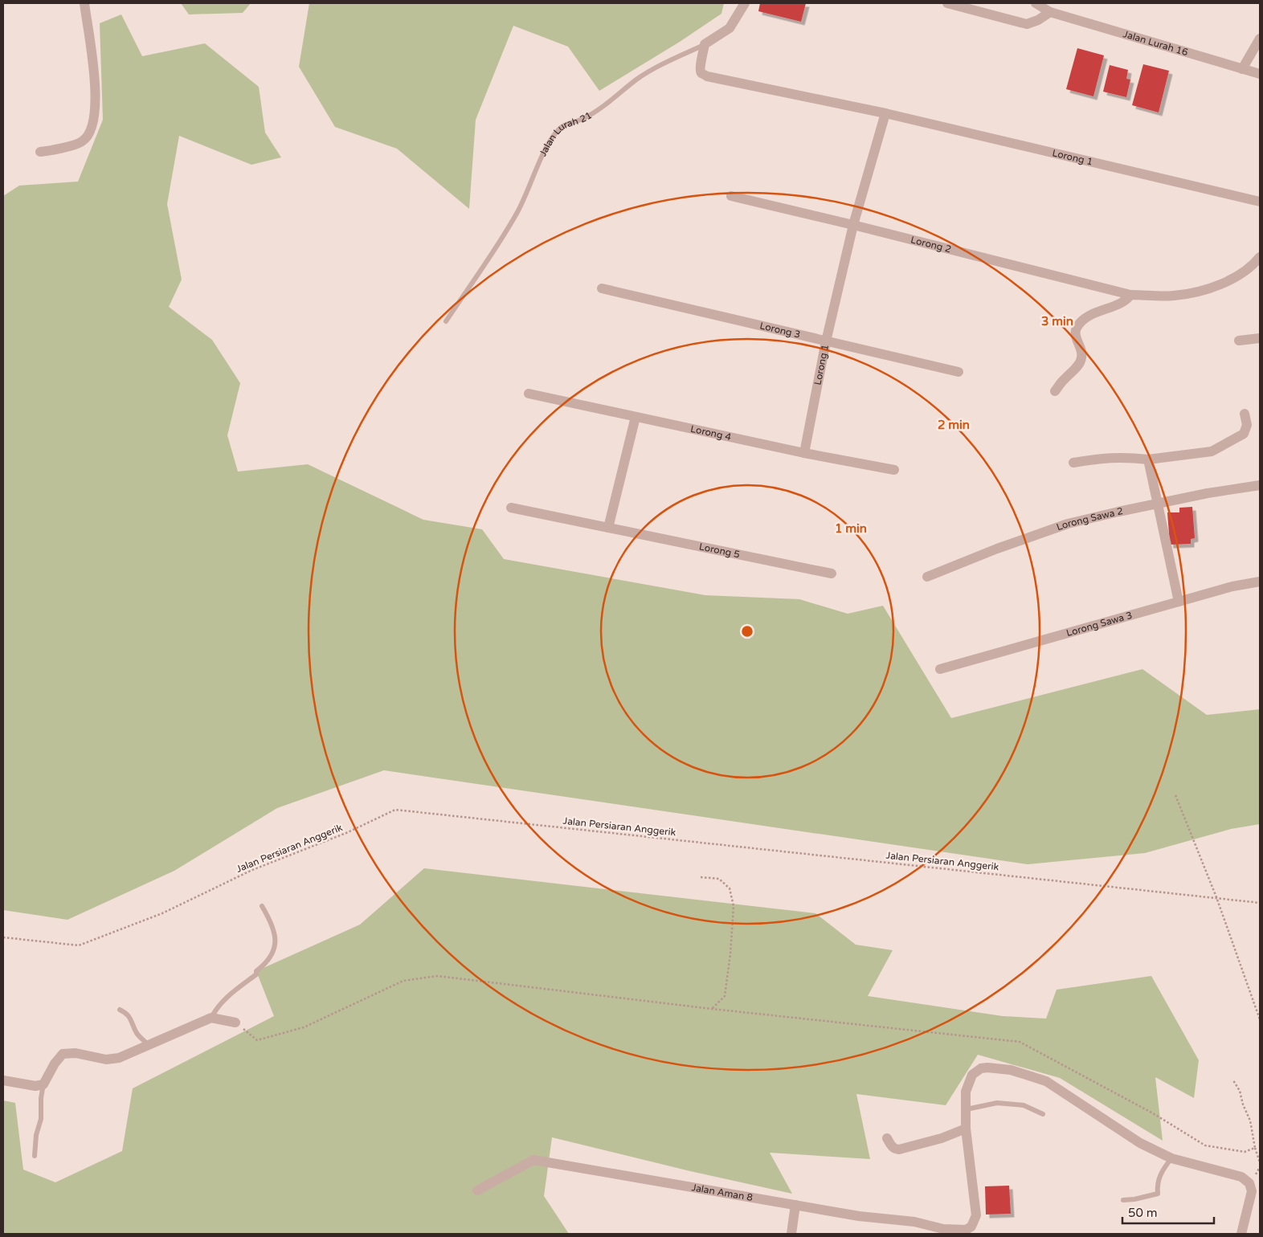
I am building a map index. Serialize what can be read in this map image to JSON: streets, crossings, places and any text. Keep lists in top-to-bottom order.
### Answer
{
  "streets": {
    "street": [
      "Jalan Lurah 16",
      "Jalan Lurah 21",
      "Lorong 1",
      "Lorong 2",
      "Lorong 3",
      "Lorong 4",
      "Lorong Sawa 2",
      "Lorong 5",
      "Lorong Sawa 3",
      "Jalan Aman 8"
    ],
    "path": ["Jalan Persiaran Anggerik"]
  },
  "crossings": [
    ["Jalan Lurah 21", "Lorong 1"],
    ["Lorong 1", "Lorong 2"],
    ["Lorong 1", "Lorong 3"],
    ["Lorong 1", "Lorong 4"]
  ],
  "scale_bar": "50 m",
  "rings": ["3 min", "2 min", "1 min"]
}
